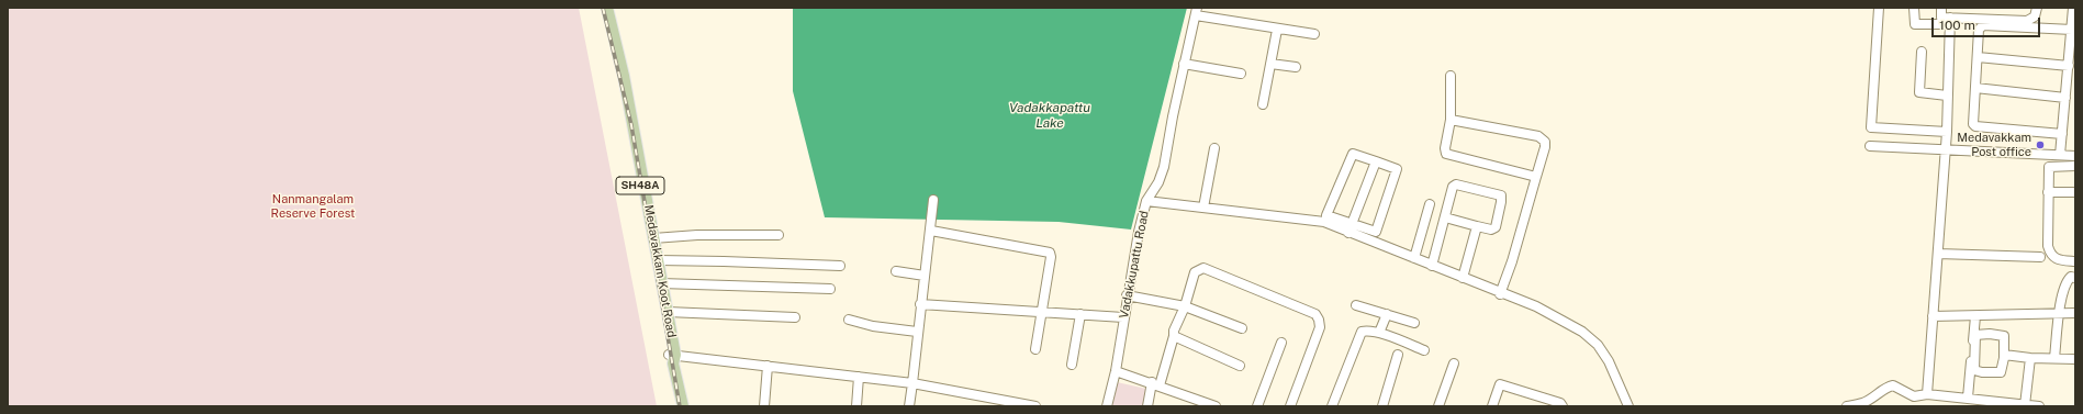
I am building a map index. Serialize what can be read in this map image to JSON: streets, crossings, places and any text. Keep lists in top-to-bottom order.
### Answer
{
  "streets": {
    "main road": ["SH48A", "Medavakkam Koot Road"],
    "street": ["Vadakkupattu Road"]
  },
  "crossings": [
    ["SH48A", "Medavakkam Koot Road"]
  ],
  "water": ["Vadakkapattu Lake"],
  "parks": ["Nanmangalam Reserve Forest"],
  "places": ["Medavakkam Post office"],
  "scale_bar": "100 m"
}
